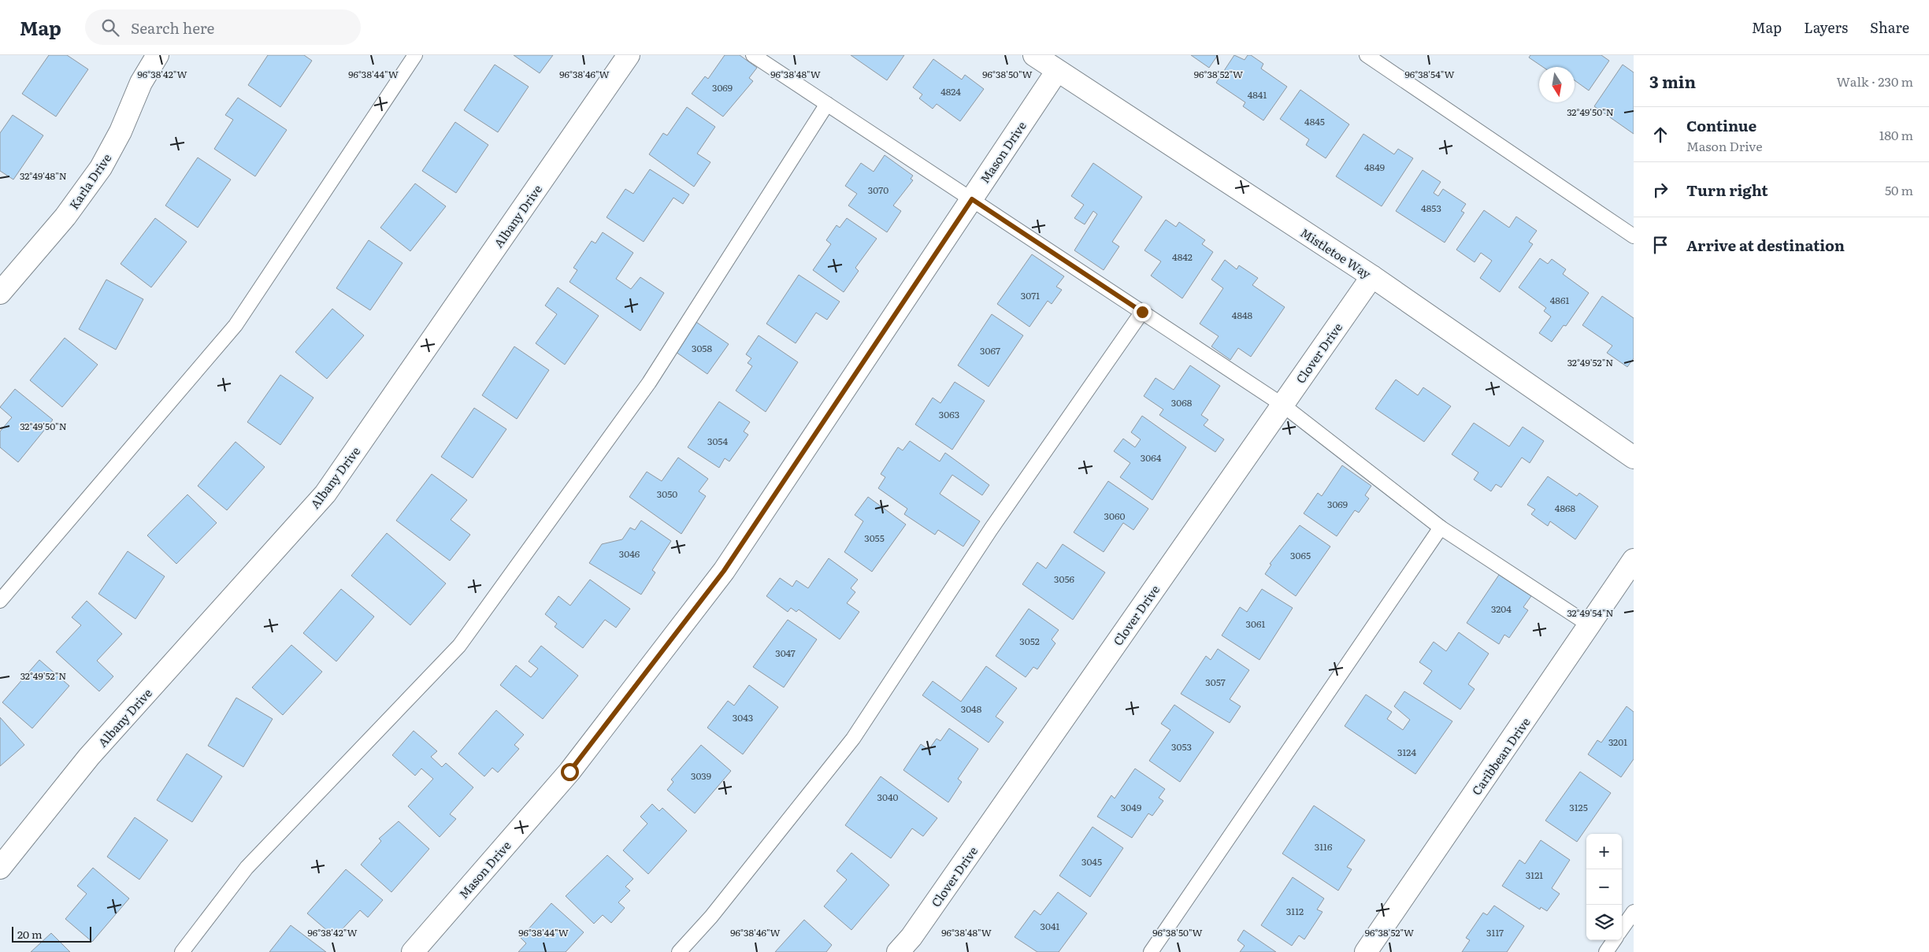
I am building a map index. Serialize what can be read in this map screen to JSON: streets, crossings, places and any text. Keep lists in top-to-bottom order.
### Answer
{
  "streets": {
    "street": [
      "Mason Drive",
      "Karla Drive",
      "Albany Drive",
      "Mistletoe Way",
      "Clover Drive",
      "Caribbean Drive"
    ]
  },
  "crossings": [
    ["Mason Drive", "Mistletoe Way"],
    ["Mistletoe Way", "Clover Drive"]
  ],
  "house_numbers": [
    "3069",
    "4824",
    "4841",
    "4845",
    "4849",
    "3070",
    "4853",
    "4842",
    "3071",
    "4861",
    "4848",
    "3058",
    "3067",
    "3068",
    "3063",
    "3054",
    "3064",
    "3050",
    "3069",
    "4868",
    "3060",
    "3055",
    "3046",
    "3065",
    "3056",
    "3204",
    "3061",
    "3052",
    "3047",
    "3057",
    "3048",
    "3043",
    "3201",
    "3053",
    "3124",
    "3039",
    "3040",
    "3049",
    "3125",
    "3116",
    "3045",
    "3121",
    "3112",
    "3041",
    "3117"
  ],
  "scale_bar": "20 m",
  "north": "bottom",
  "page": {
    "header": "Map",
    "search": "Search here",
    "nav": ["Map", "Layers", "Share"],
    "heading": ["3 min", "Walk · 230 m"],
    "list": [
      ["Continue", "Mason Drive", "180 m"],
      ["Turn right", "50 m"],
      "Arrive at destination"
    ],
    "map_buttons": ["+", "−"],
    "scale": "20 m"
  },
  "coordinates": [
    "96°38'42\"W",
    "96°38'44\"W",
    "96°38'46\"W",
    "96°38'48\"W",
    "96°38'50\"W",
    "96°38'52\"W",
    "96°38'54\"W",
    "32°49'50\"N",
    "32°49'48\"N",
    "32°49'52\"N",
    "32°49'54\"N"
  ]
}
